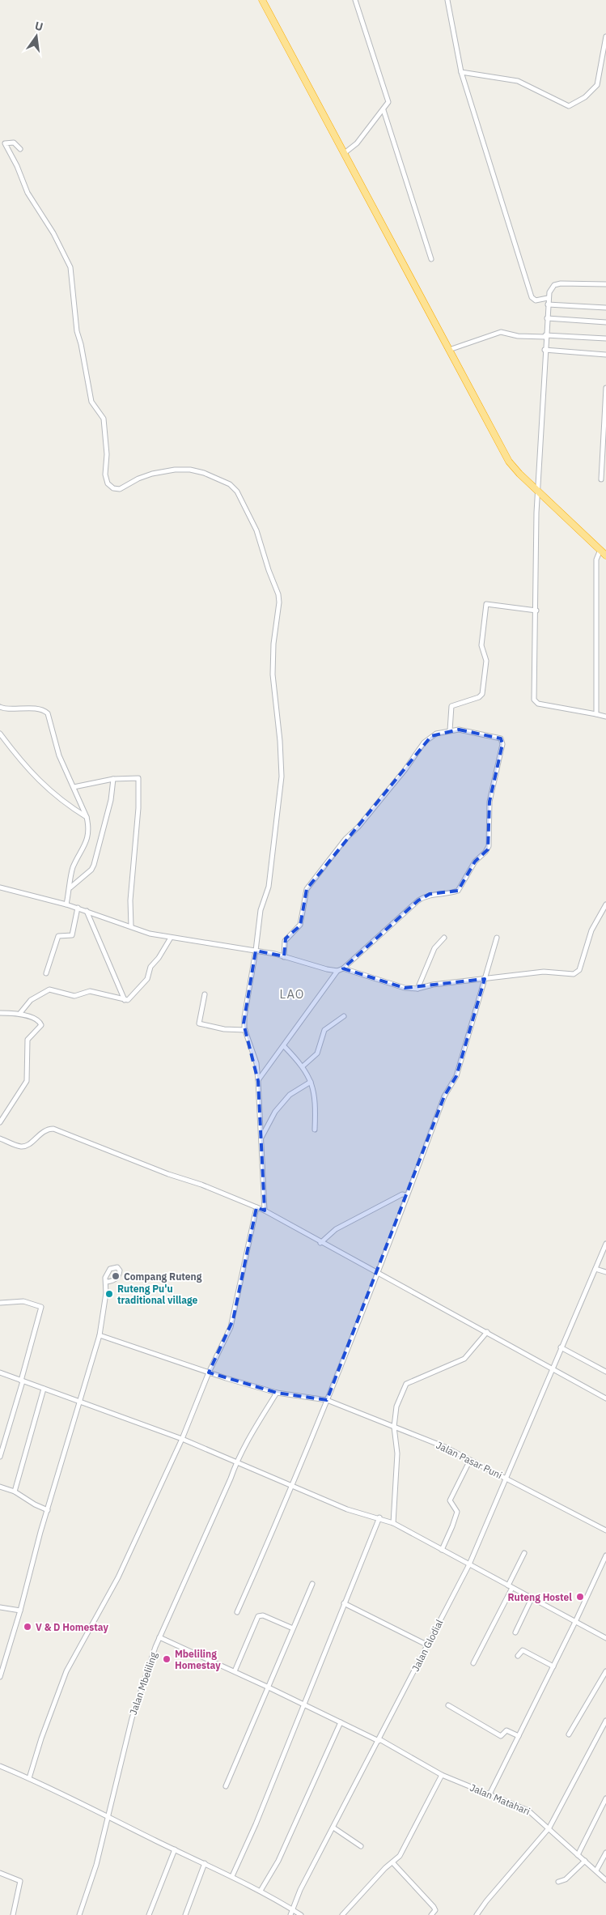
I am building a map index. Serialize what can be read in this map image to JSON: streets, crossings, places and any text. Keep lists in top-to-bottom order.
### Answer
{
  "streets": {
    "street": [
      "Jalan Pasar Puni",
      "Jalan Glodial",
      "Jalan Mbeliling",
      "Jalan Matahari"
    ]
  },
  "crossings": [
    ["Jalan Pasar Puni", "Jalan Glodial"],
    ["Jalan Pasar Puni", "Jalan Mbeliling"],
    ["Jalan Glodial", "Jalan Matahari"],
    ["Jalan Mbeliling", "Jalan Matahari"]
  ],
  "districts": ["LAO"],
  "places": [
    "Compang Ruteng",
    "Ruteng Pu'u traditional village",
    "Ruteng Hostel",
    "V & D Homestay",
    "Mbeliling Homestay"
  ],
  "north": "top"
}
